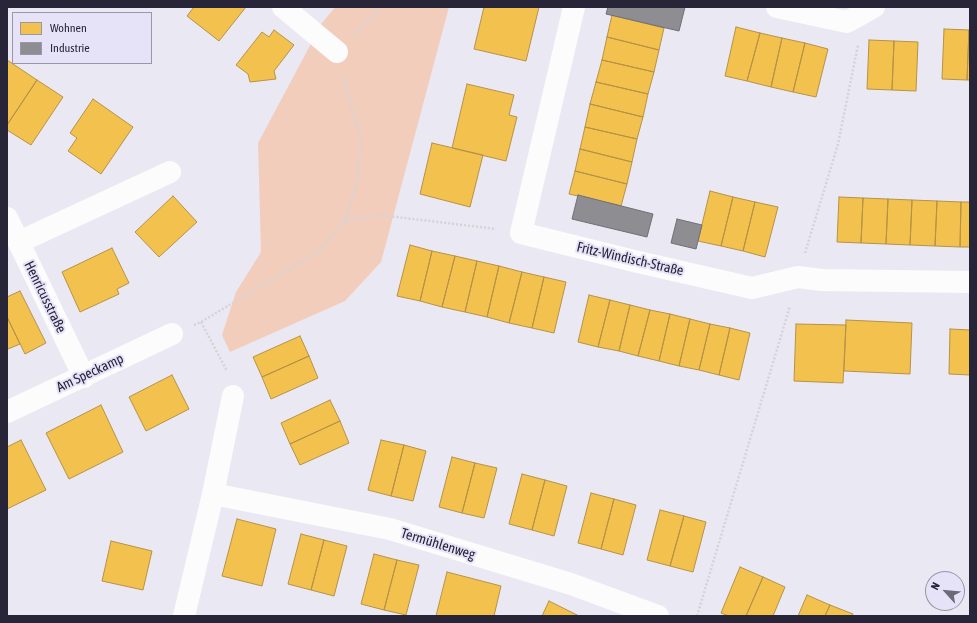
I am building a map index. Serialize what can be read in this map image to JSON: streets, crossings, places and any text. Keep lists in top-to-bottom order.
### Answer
{
  "streets": {
    "street": [
      "Fritz-Windisch-Straße",
      "Henricusstraße",
      "Am Speckamp",
      "Termühlenweg"
    ]
  },
  "crossings": [
    ["Henricusstraße", "Am Speckamp"]
  ],
  "legend": ["Wohnen", "Industrie"],
  "north": "top left"
}
